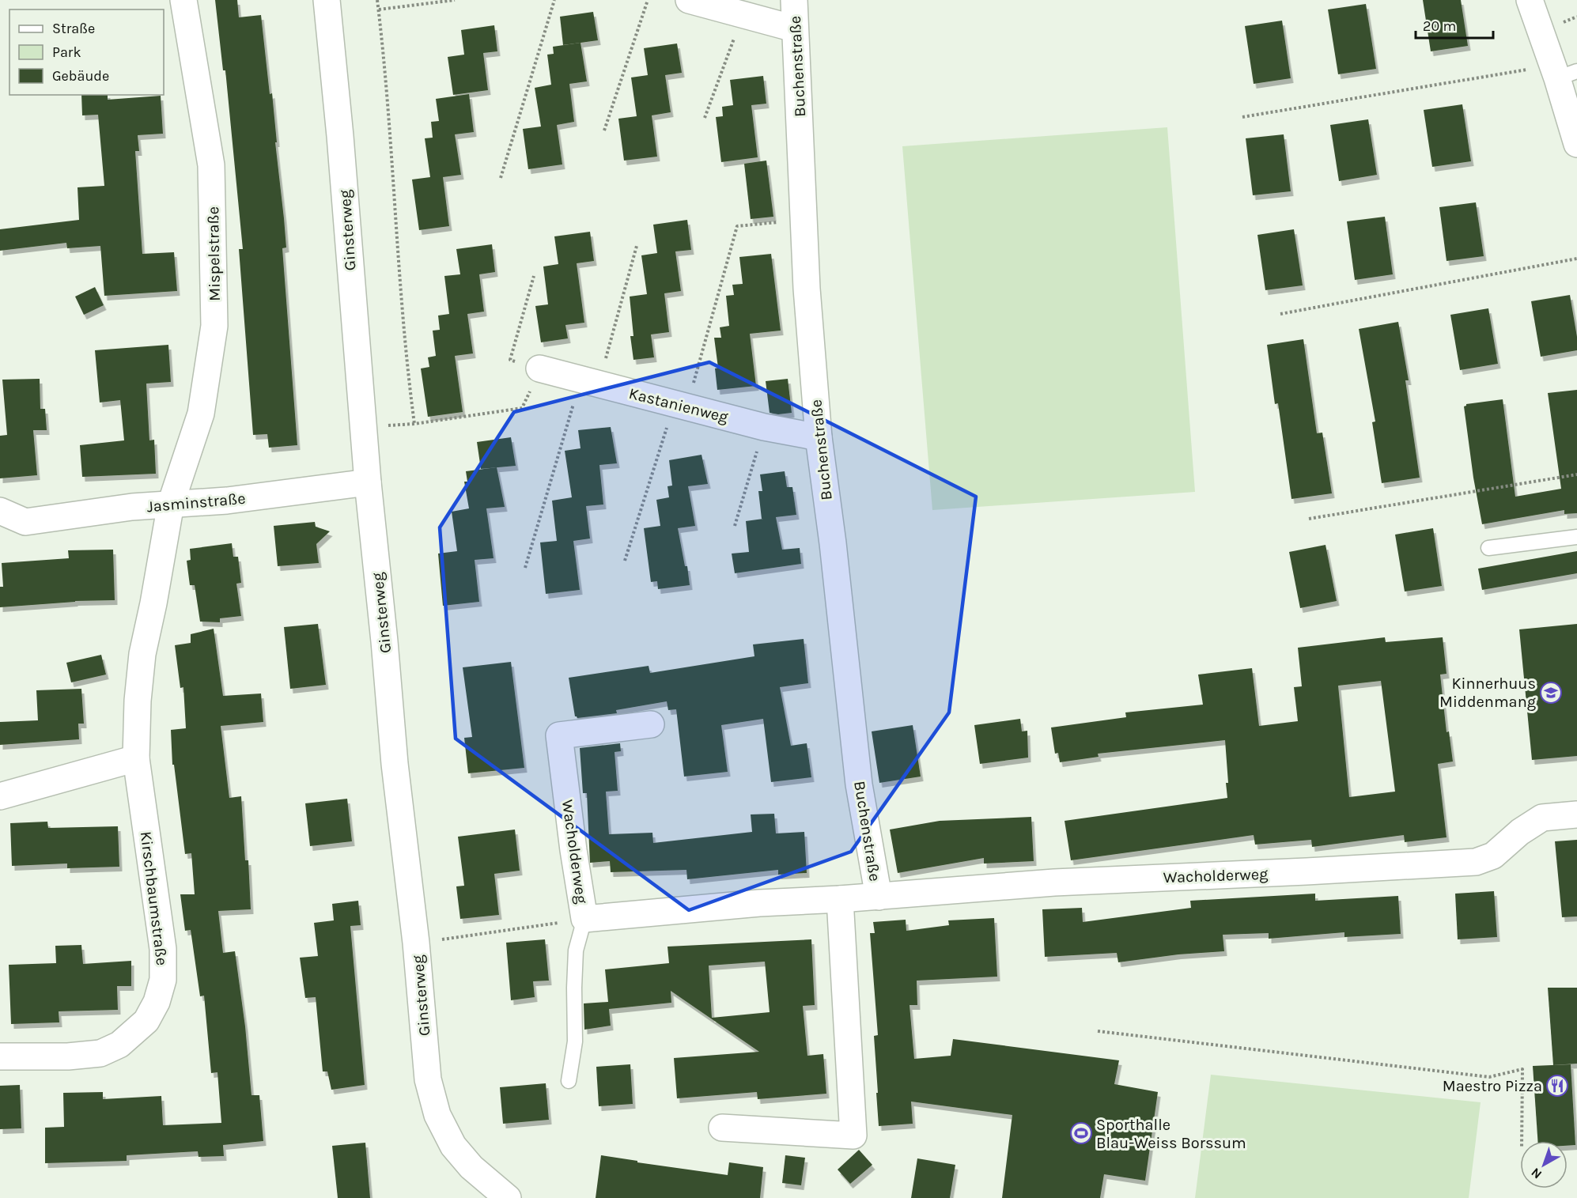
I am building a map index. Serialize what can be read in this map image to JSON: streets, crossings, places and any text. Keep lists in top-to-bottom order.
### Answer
{
  "streets": {
    "street": [
      "Buchenstraße",
      "Ginsterweg",
      "Mispelstraße",
      "Kastanienweg",
      "Jasminstraße",
      "Wacholderweg",
      "Kirschbaumstraße"
    ]
  },
  "crossings": [
    ["Buchenstraße", "Kastanienweg"],
    ["Buchenstraße", "Wacholderweg"],
    ["Ginsterweg", "Jasminstraße"],
    ["Mispelstraße", "Jasminstraße"],
    ["Mispelstraße", "Kirschbaumstraße"],
    ["Jasminstraße", "Kirschbaumstraße"]
  ],
  "places": {
    "school or university": ["Kinnerhuus Middenmang"],
    "restaurant": ["Maestro Pizza"],
    "sports": ["Sporthalle Blau-Weiss Borssum"]
  },
  "legend": ["Straße", "Park", "Gebäude"],
  "scale_bar": "20 m",
  "north": "bottom left"
}
